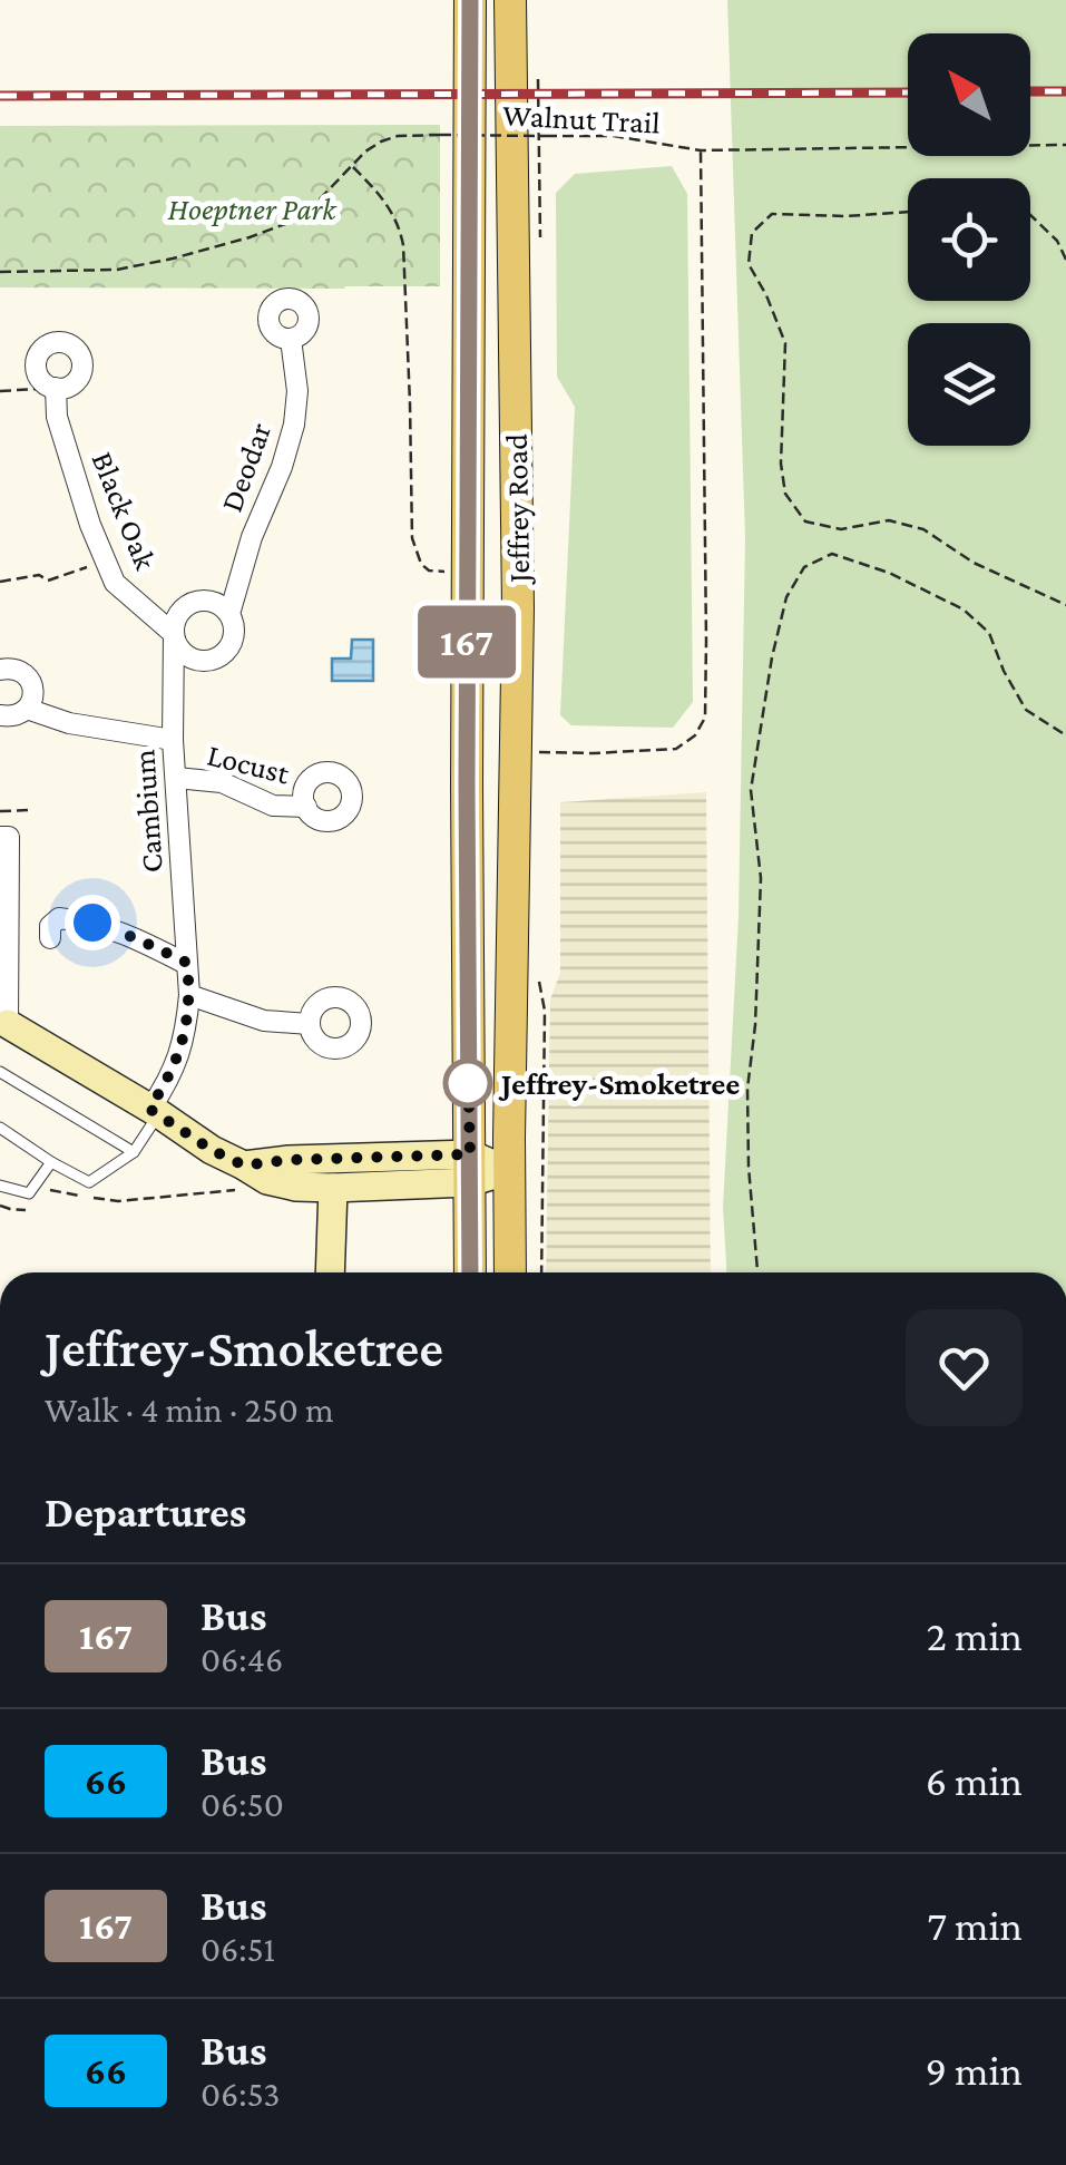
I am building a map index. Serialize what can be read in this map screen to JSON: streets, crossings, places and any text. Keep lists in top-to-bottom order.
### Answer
{
  "streets": {
    "main road": ["Jeffrey Road"],
    "street": [
      "Deodar",
      "Black Oak",
      "Locust",
      "Cambium"
    ],
    "path": ["Walnut Trail"]
  },
  "crossings": [
    ["Deodar", "Black Oak"],
    ["Deodar", "Cambium"],
    ["Black Oak", "Cambium"],
    ["Locust", "Cambium"]
  ],
  "parks": ["Hoeptner Park"],
  "places": ["Jeffrey-Smoketree"],
  "lines": ["bus line 167"],
  "north": "top left",
  "page": {
    "on_map": "167",
    "heading": [
      ["Jeffrey-Smoketree", "Walk · 4 min · 250 m"],
      "Departures"
    ],
    "list": [
      {
        "mark": "167",
        "name": "Bus",
        "note": "06:46",
        "value": "2 min"
      },
      {
        "mark": "66",
        "name": "Bus",
        "note": "06:50",
        "value": "6 min"
      },
      {
        "mark": "167",
        "name": "Bus",
        "note": "06:51",
        "value": "7 min"
      },
      {
        "mark": "66",
        "name": "Bus",
        "note": "06:53",
        "value": "9 min"
      }
    ]
  }
}
